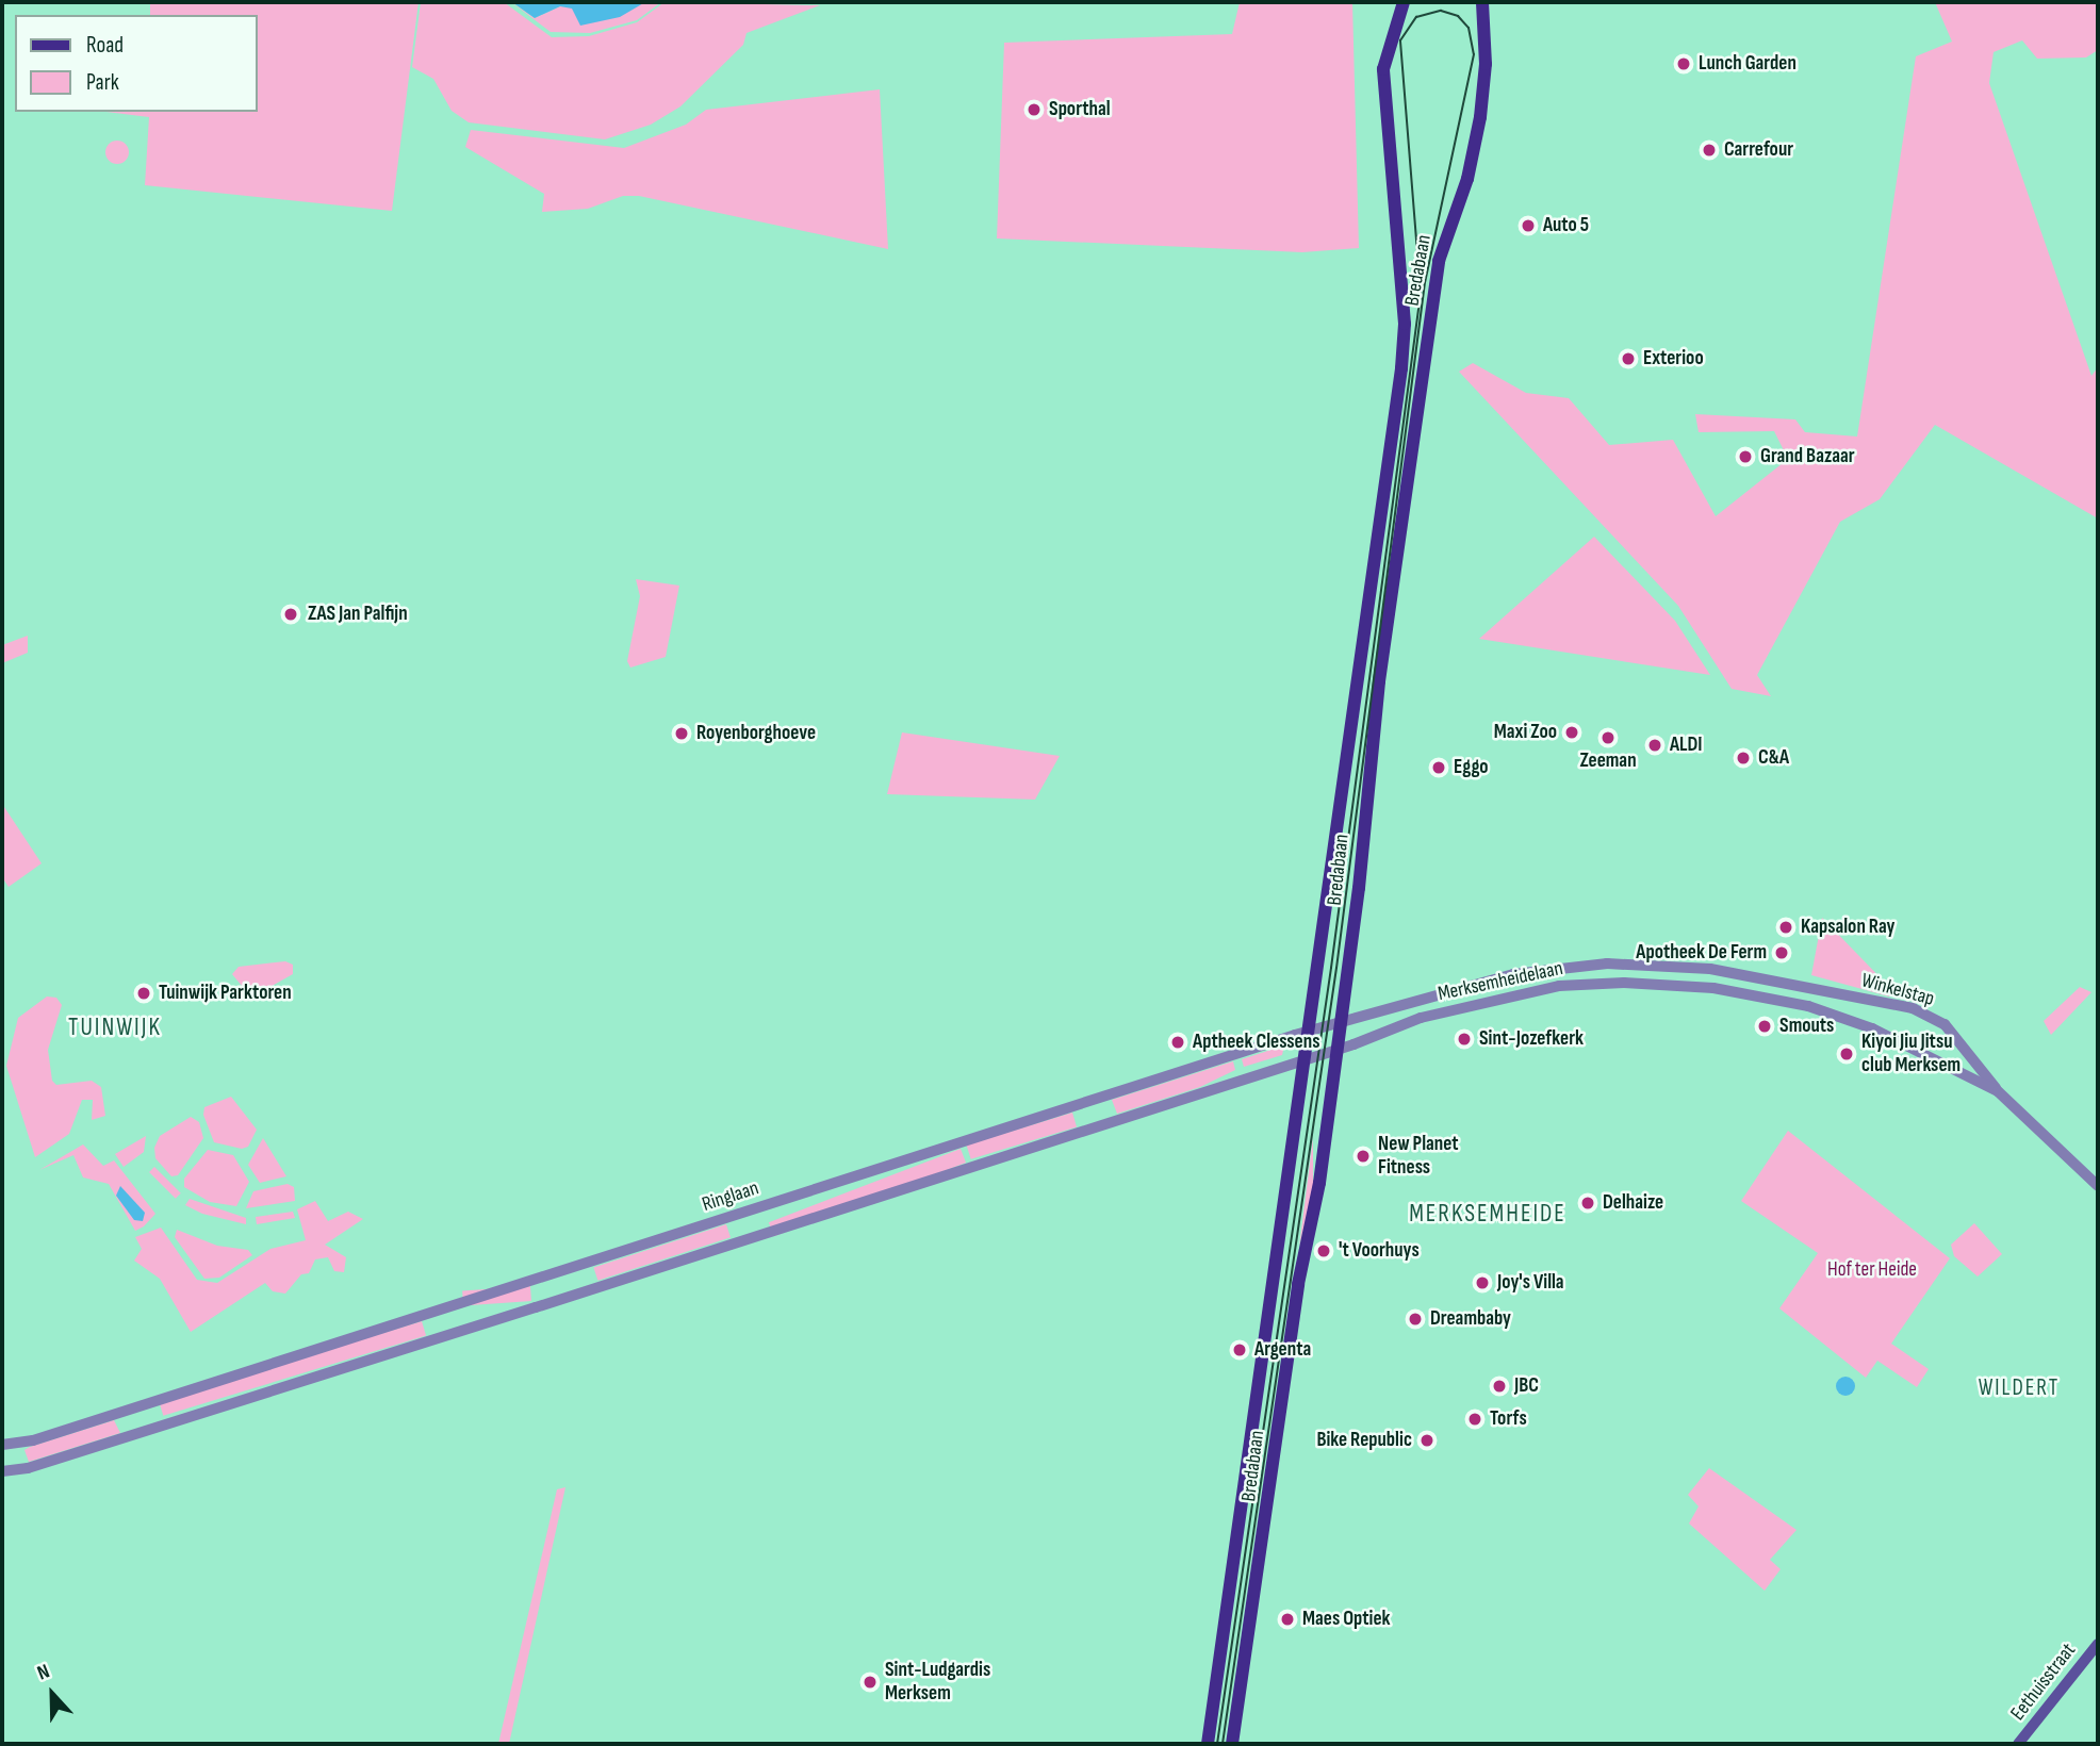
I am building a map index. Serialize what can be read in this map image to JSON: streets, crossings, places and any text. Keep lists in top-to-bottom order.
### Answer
{
  "streets": {
    "main road": ["Bredabaan", "Eethuisstraat"],
    "street": ["Merksemheidelaan", "Winkelstap", "Ringlaan"]
  },
  "crossings": [
    ["Bredabaan", "Merksemheidelaan"],
    ["Bredabaan", "Ringlaan"],
    ["Merksemheidelaan", "Winkelstap"],
    ["Merksemheidelaan", "Ringlaan"]
  ],
  "districts": ["TUINWIJK", "MERKSEMHEIDE", "WILDERT"],
  "parks": ["Hof ter Heide"],
  "places": [
    "Lunch Garden",
    "Sporthal",
    "Carrefour",
    "Auto 5",
    "Exterioo",
    "Grand Bazaar",
    "ZAS Jan Palfijn",
    "Maxi Zoo",
    "Royenborghoeve",
    "Zeeman",
    "ALDI",
    "C&A",
    "Eggo",
    "Kapsalon Ray",
    "Apotheek De Ferm",
    "Tuinwijk Parktoren",
    "Smouts",
    "Sint-Jozefkerk",
    "Aptheek Clessens",
    "Kiyoi Jiu Jitsu club Merksem",
    "New Planet Fitness",
    "Delhaize",
    "'t Voorhuys",
    "Joy's Villa",
    "Dreambaby",
    "Argenta",
    "JBC",
    "Torfs",
    "Bike Republic",
    "Maes Optiek",
    "Sint-Ludgardis Merksem"
  ],
  "legend": ["Road", "Park"],
  "north": "top"
}
